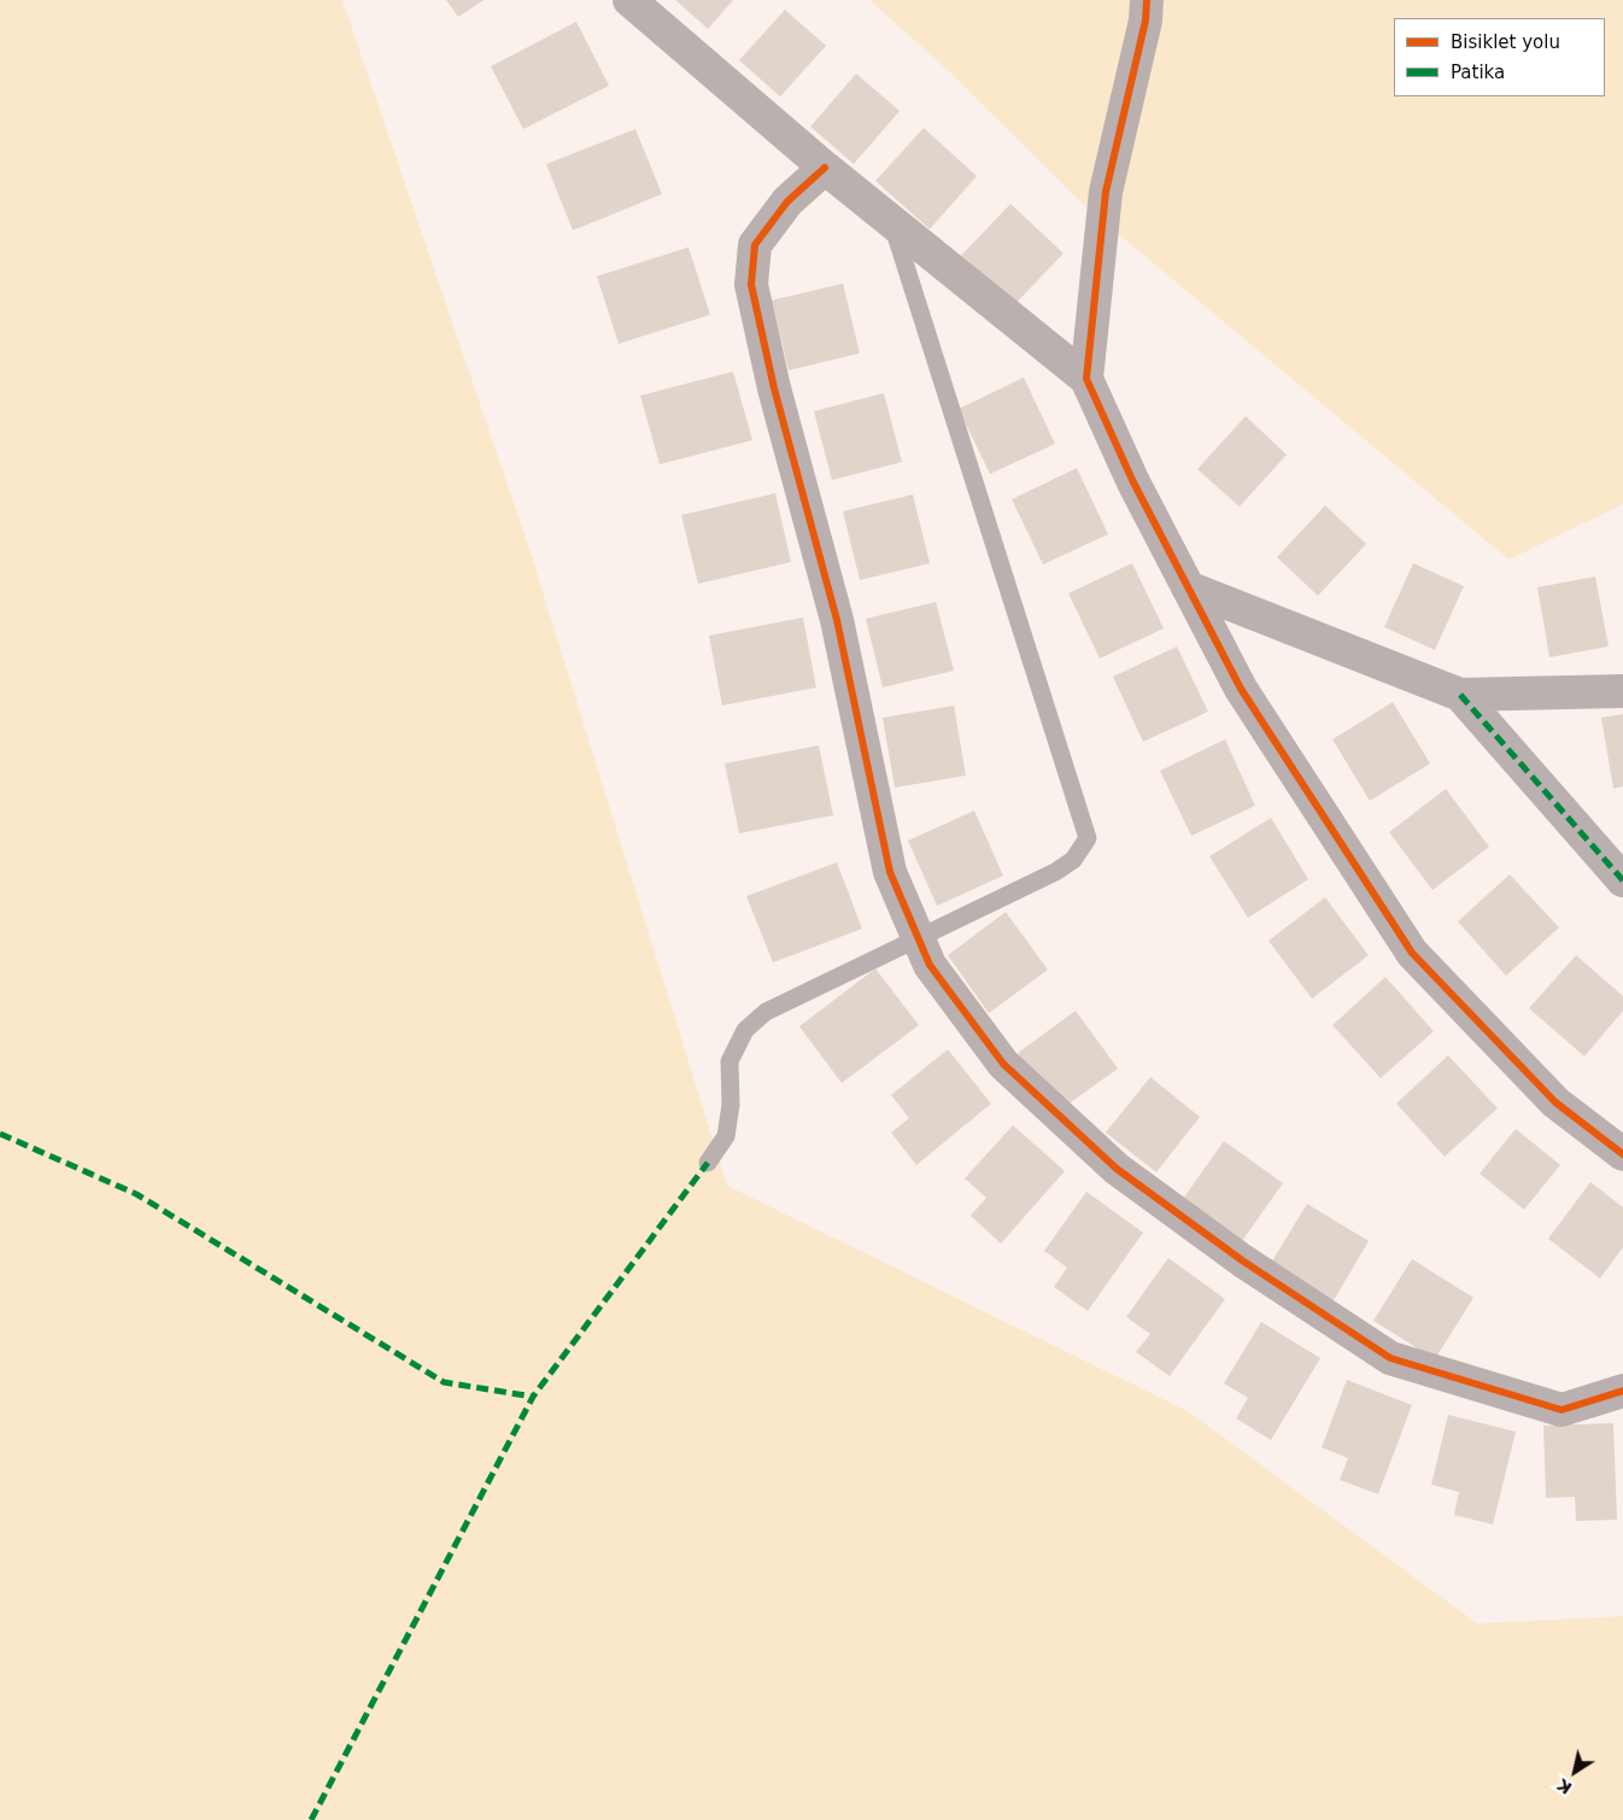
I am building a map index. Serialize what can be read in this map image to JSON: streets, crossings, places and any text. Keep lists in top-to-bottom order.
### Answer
{
  "legend": ["Bisiklet yolu", "Patika"],
  "north": "bottom left"
}
